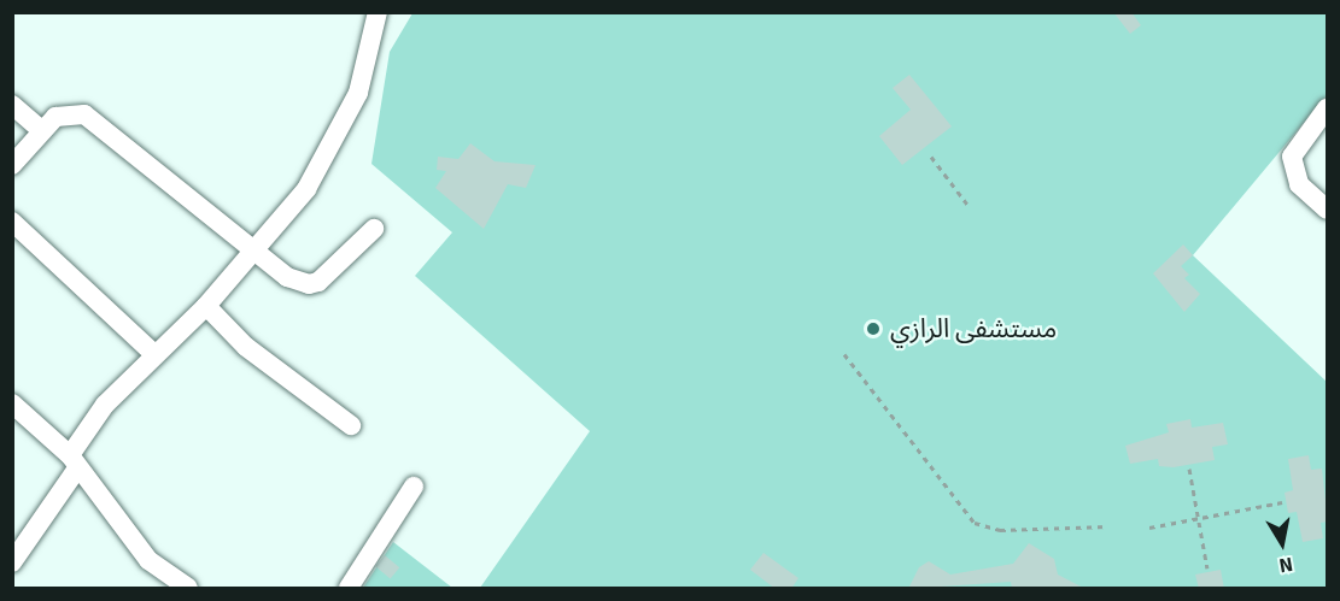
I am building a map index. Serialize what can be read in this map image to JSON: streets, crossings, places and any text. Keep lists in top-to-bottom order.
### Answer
{
  "places": ["مستشفى الرازي"],
  "north": "bottom"
}
